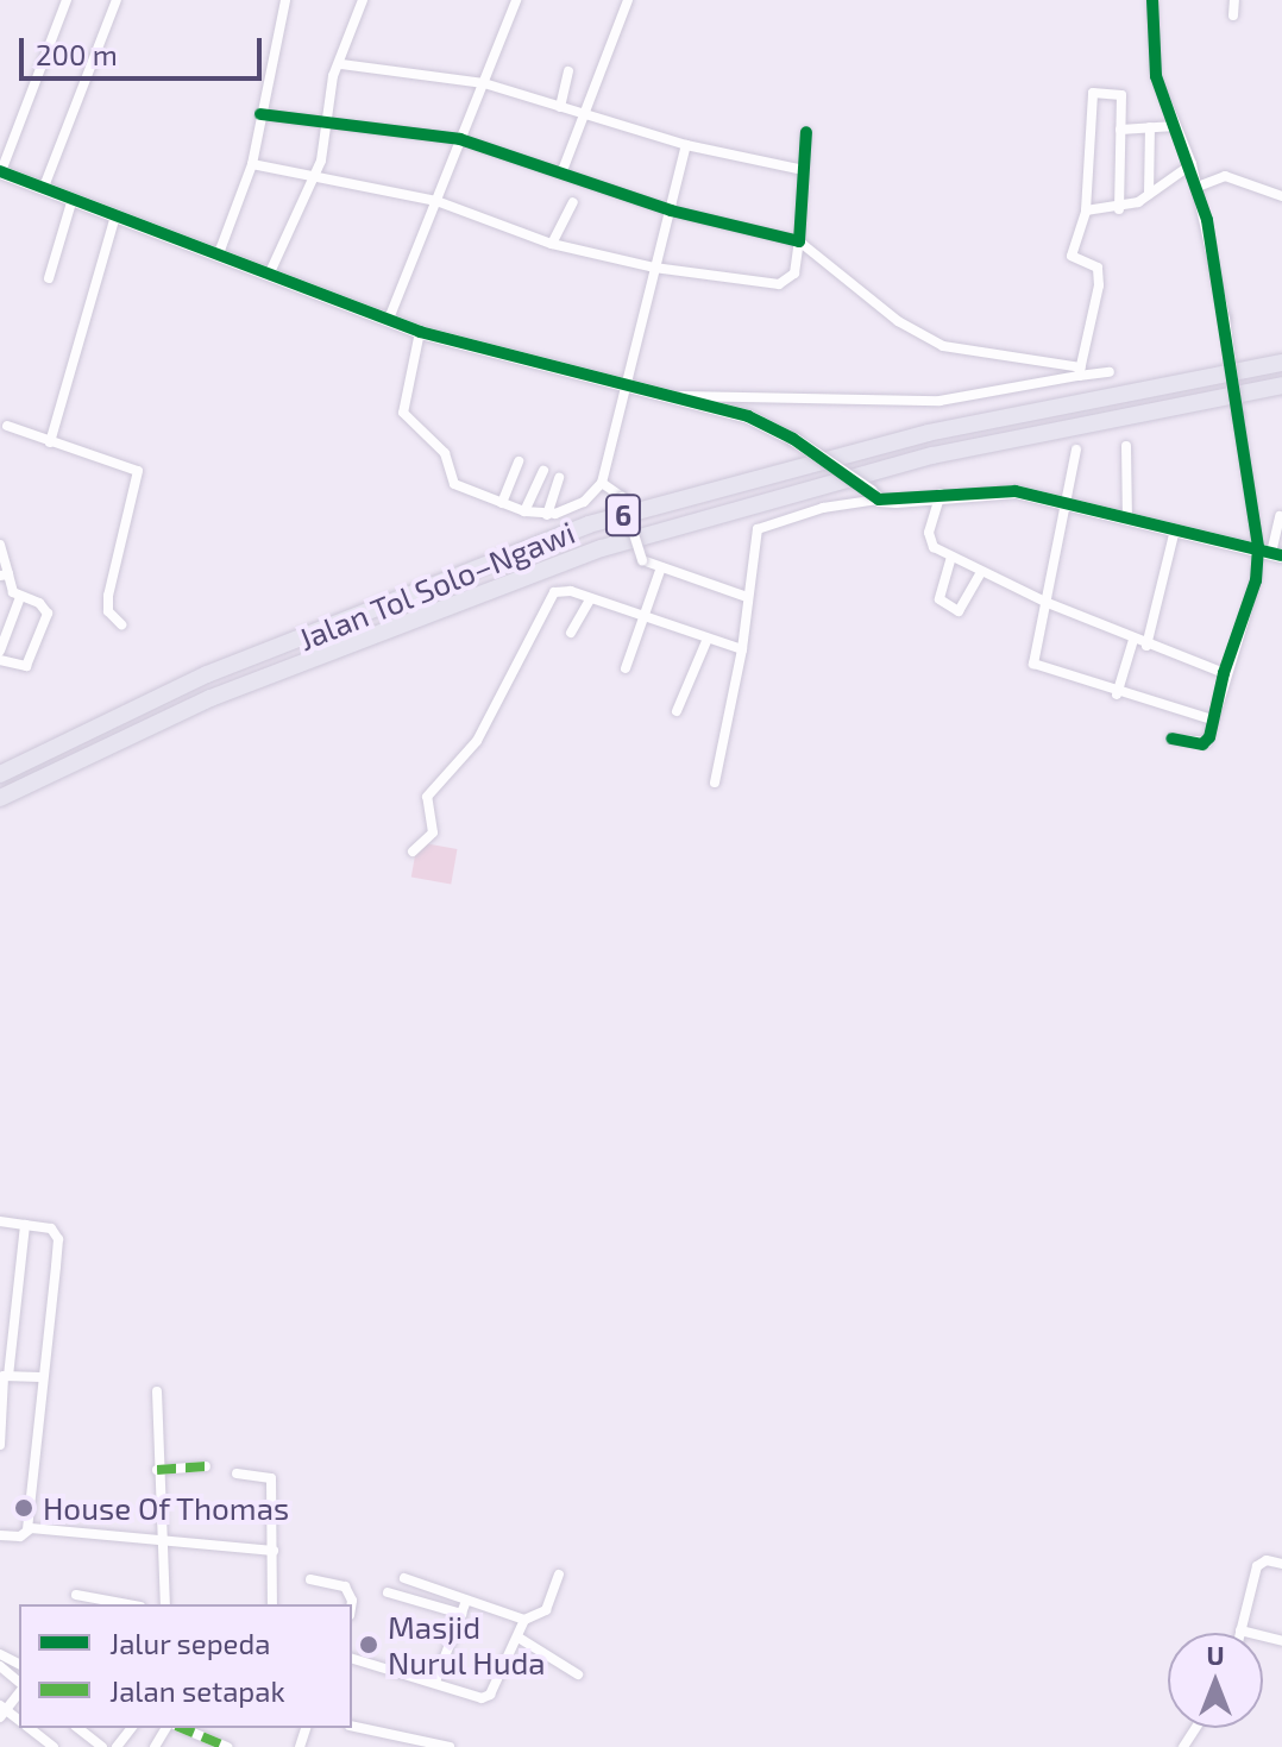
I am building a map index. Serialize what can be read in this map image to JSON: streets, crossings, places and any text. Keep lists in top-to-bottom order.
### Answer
{
  "streets": {
    "highway": ["6", "Jalan Tol Solo–Ngawi"]
  },
  "places": ["House Of Thomas", "Masjid Nurul Huda"],
  "legend": ["Jalur sepeda", "Jalan setapak"],
  "scale_bar": "200 m",
  "north": "top"
}
